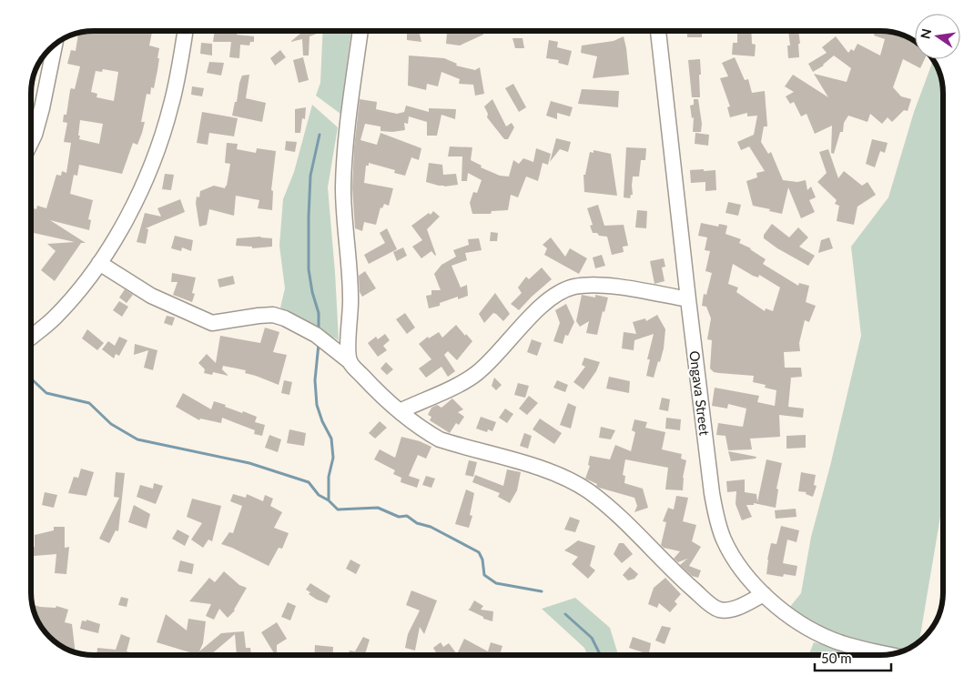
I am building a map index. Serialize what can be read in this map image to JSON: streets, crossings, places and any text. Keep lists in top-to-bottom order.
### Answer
{
  "streets": {
    "street": ["Ongava Street"]
  },
  "scale_bar": "50 m",
  "north": "left"
}
